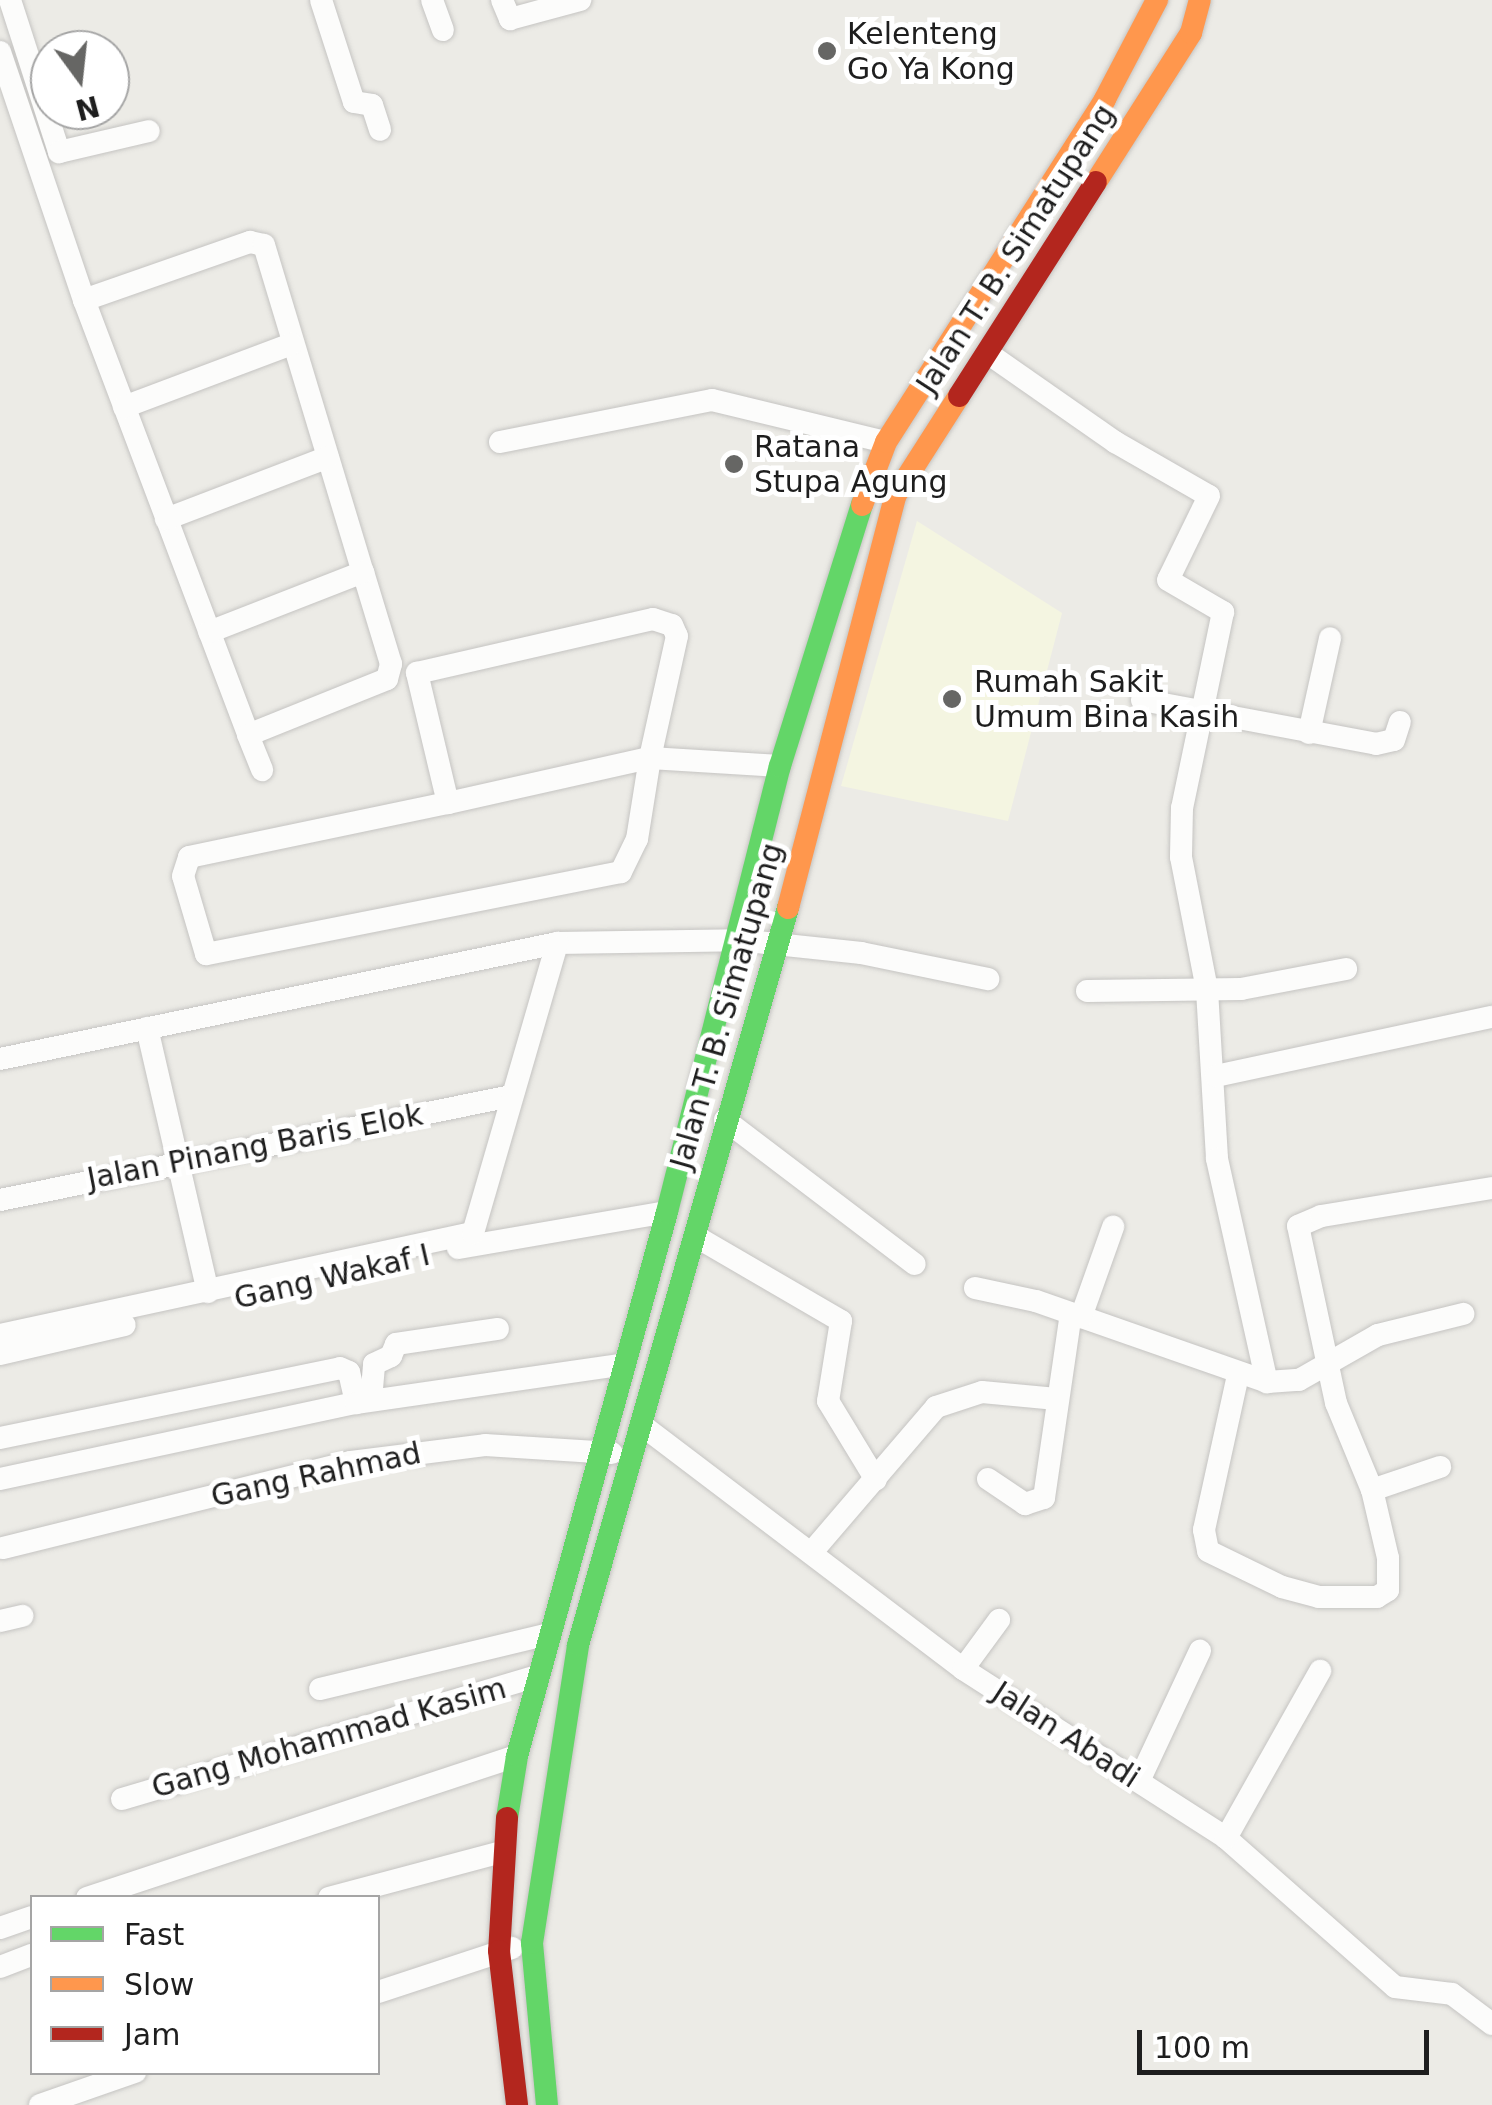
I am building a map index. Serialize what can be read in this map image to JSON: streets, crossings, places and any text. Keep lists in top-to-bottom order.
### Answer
{
  "streets": {
    "main road": ["Jalan T. B. Simatupang"],
    "street": [
      "Jalan Pinang Baris Elok",
      "Gang Wakaf I",
      "Gang Rahmad",
      "Jalan Abadi",
      "Gang Mohammad Kasim"
    ]
  },
  "crossings": [
    ["Jalan T. B. Simatupang", "Gang Wakaf I"],
    ["Jalan T. B. Simatupang", "Gang Rahmad"],
    ["Jalan T. B. Simatupang", "Jalan Abadi"],
    ["Jalan T. B. Simatupang", "Gang Mohammad Kasim"]
  ],
  "places": ["Kelenteng Go Ya Kong", "Ratana Stupa Agung", "Rumah Sakit Umum Bina Kasih"],
  "legend": ["Fast", "Slow", "Jam"],
  "scale_bar": "100 m",
  "north": "bottom"
}
